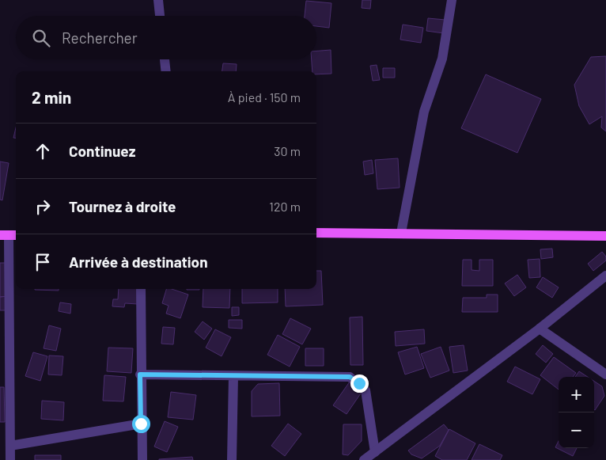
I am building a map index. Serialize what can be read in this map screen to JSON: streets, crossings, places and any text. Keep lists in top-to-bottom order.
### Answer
{
  "page": {
    "search": "Rechercher",
    "heading": ["2 min", "À pied · 150 m"],
    "list": [
      ["Continuez", "30 m"],
      ["Tournez à droite", "120 m"],
      "Arrivée à destination"
    ],
    "map_buttons": ["+", "−"]
  }
}
